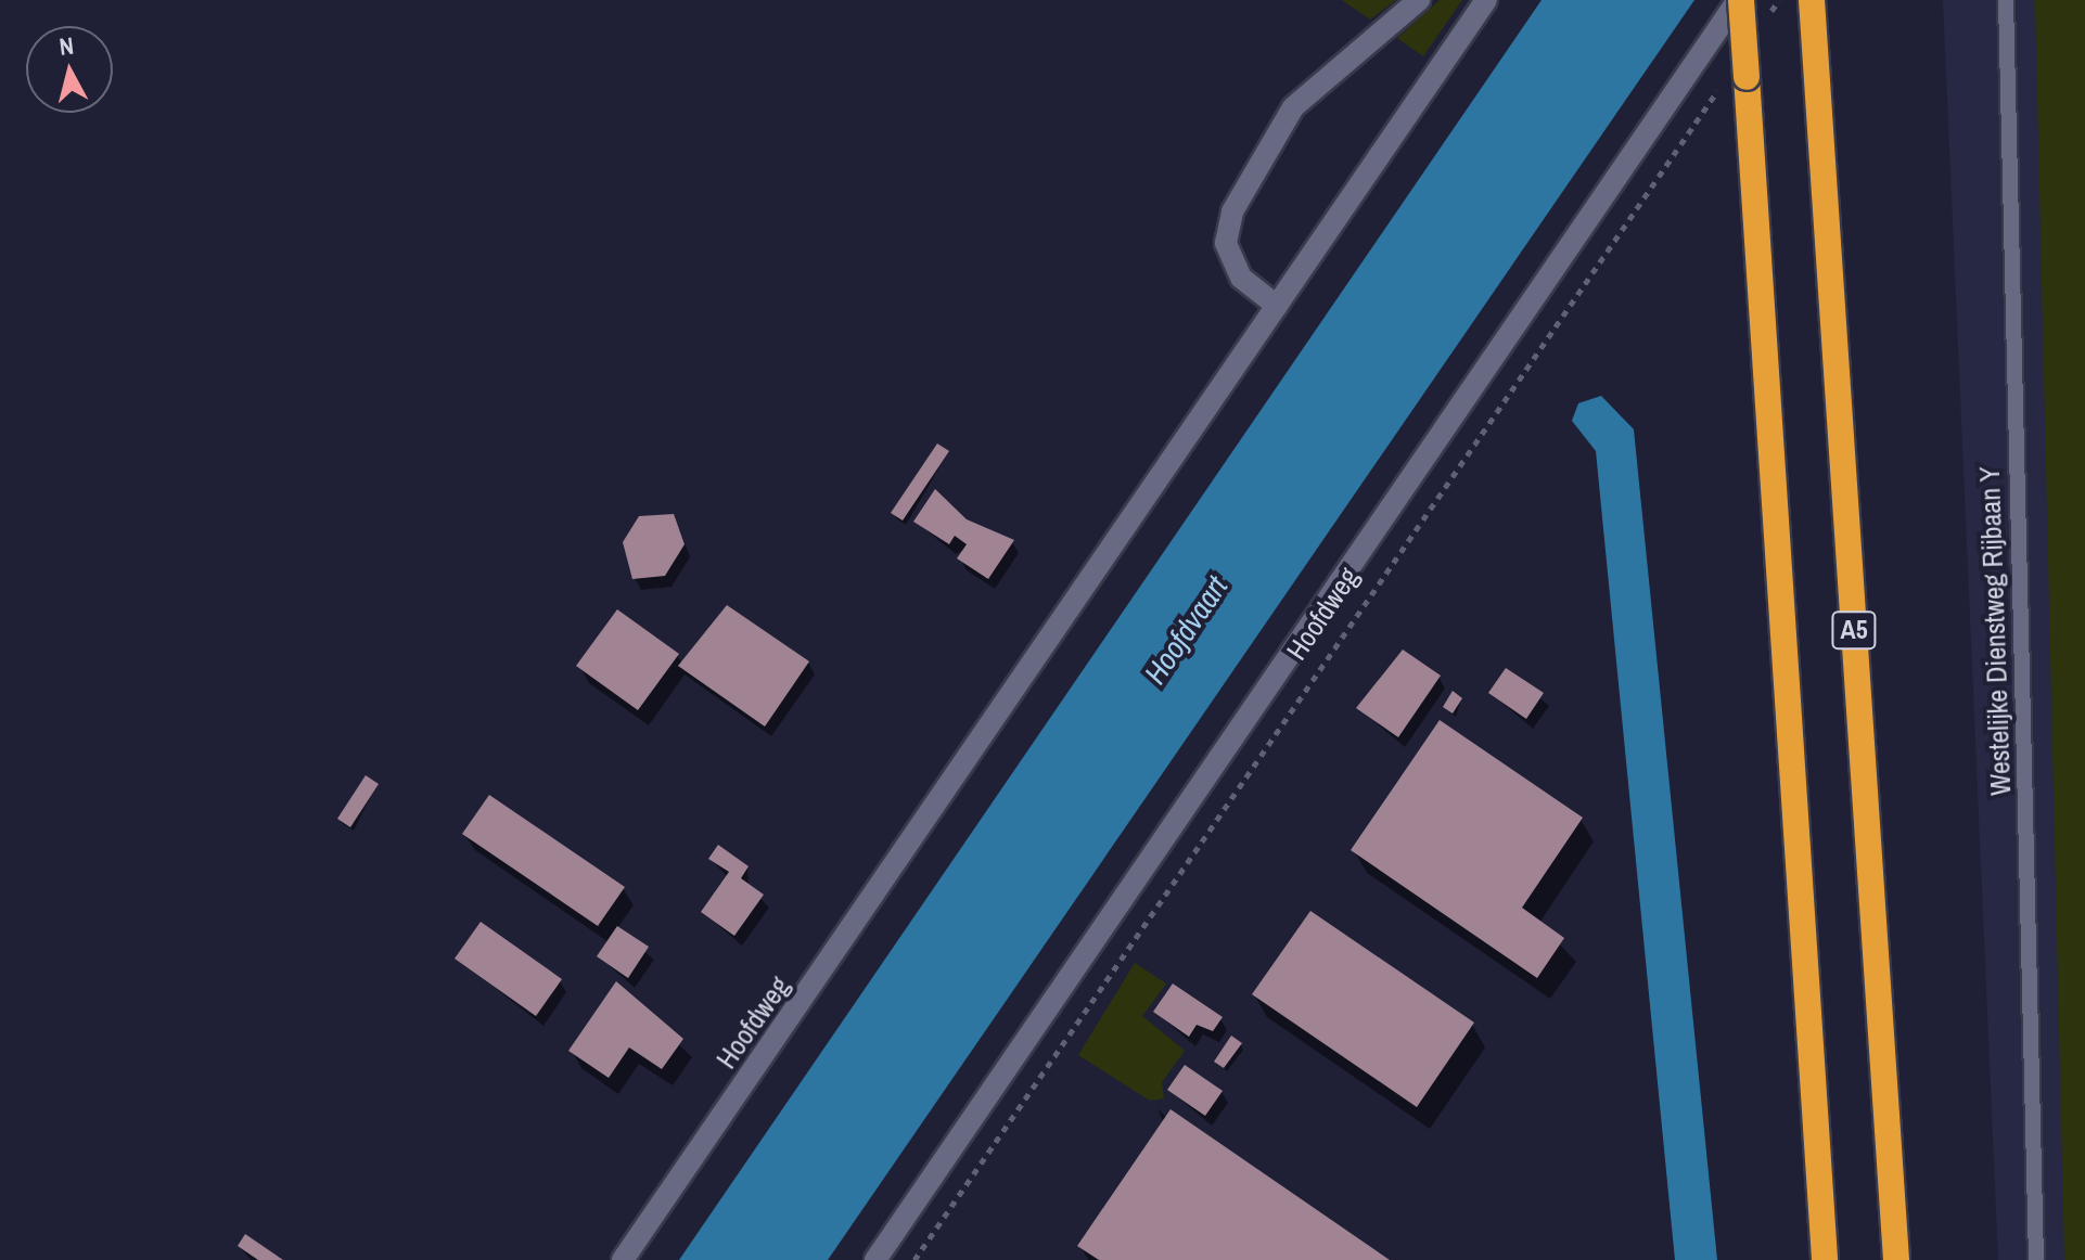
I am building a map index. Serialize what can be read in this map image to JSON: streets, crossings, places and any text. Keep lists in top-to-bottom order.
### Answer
{
  "streets": {
    "highway": ["A5"],
    "street": ["Hoofdweg"],
    "lane": ["Westelijke Dienstweg Rijbaan Y"]
  },
  "water": ["Hoofdvaart"],
  "north": "top"
}
